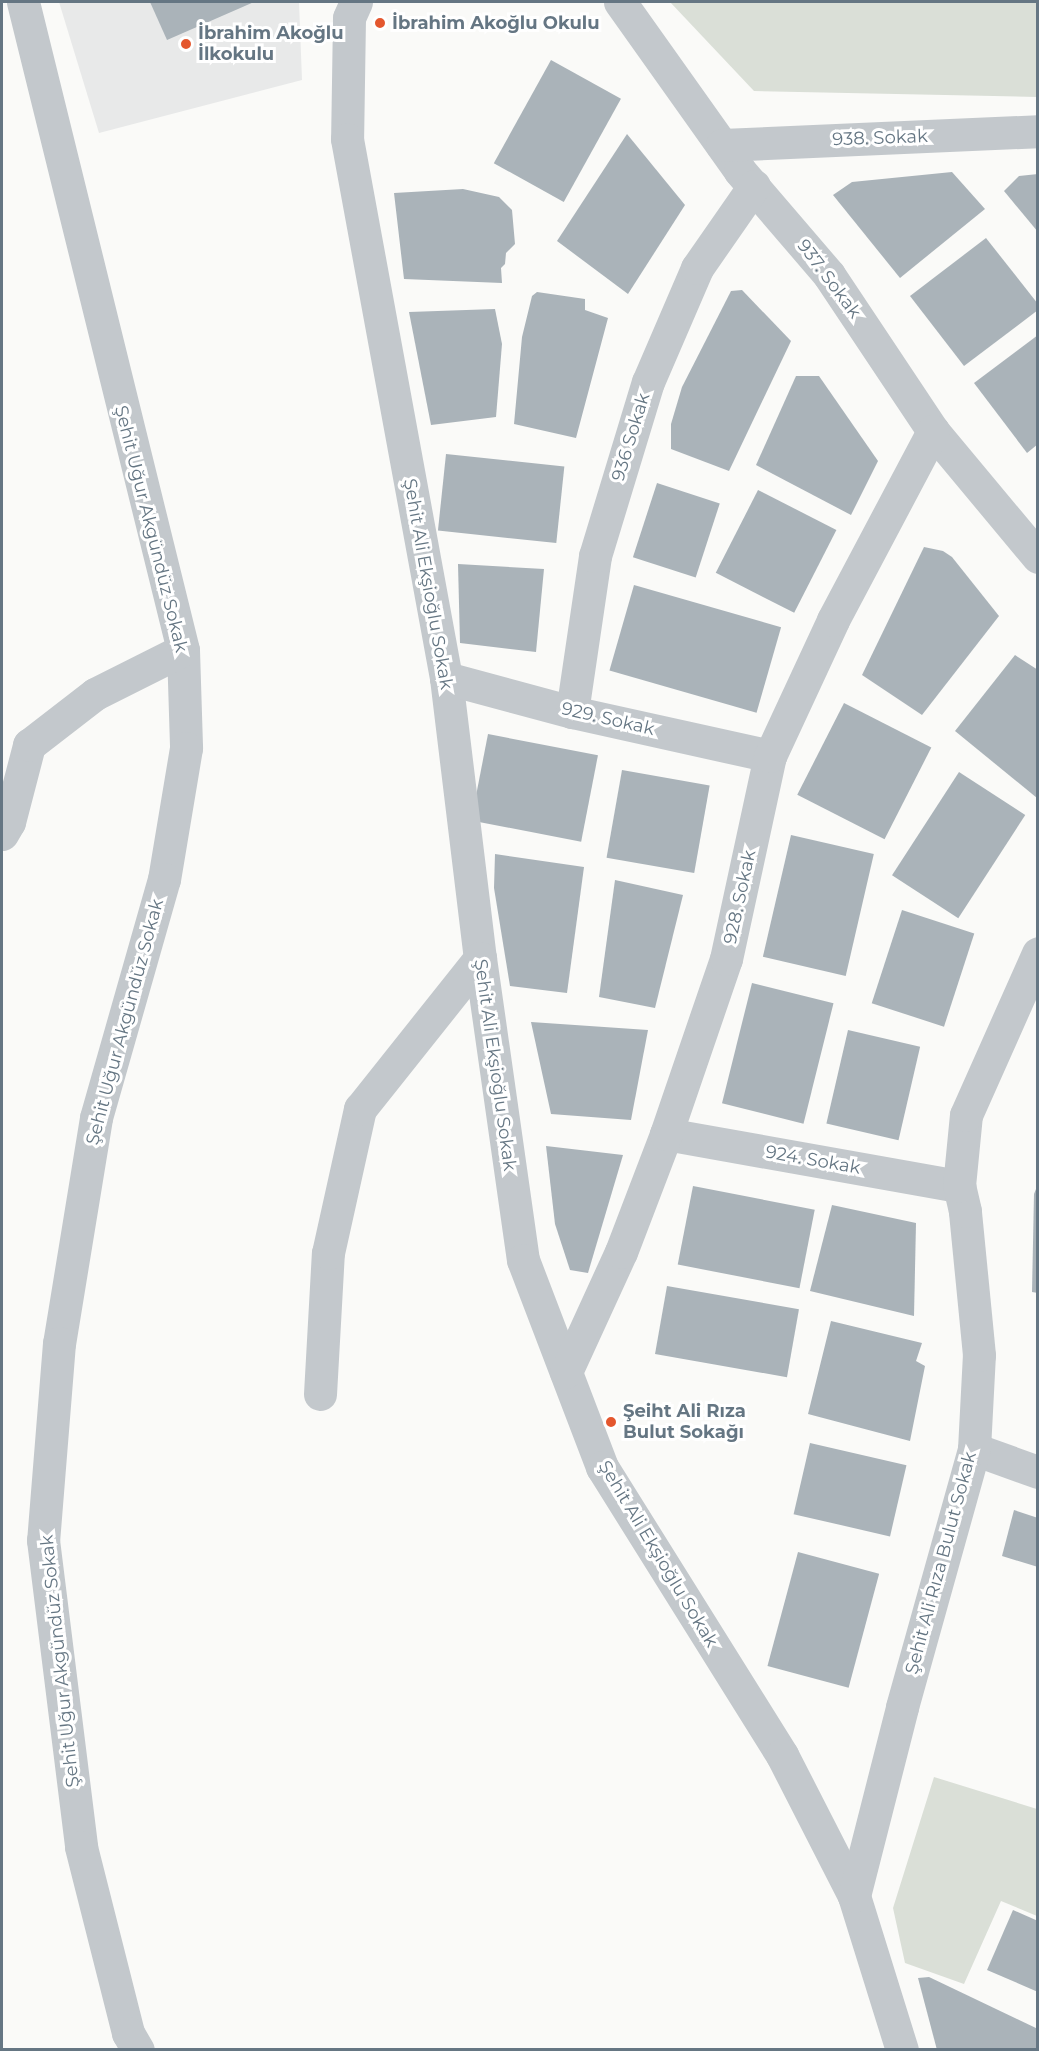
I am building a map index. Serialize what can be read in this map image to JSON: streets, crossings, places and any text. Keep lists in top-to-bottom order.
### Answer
{
  "streets": {
    "street": [
      "938. Sokak",
      "937. Sokak",
      "936 Sokak",
      "Şehit Uğur Akgündüz Sokak",
      "Şehit Ali Ekşioğlu Sokak",
      "929. Sokak",
      "928. Sokak",
      "924. Sokak",
      "Şehit Ali Rıza Bulut Sokak"
    ]
  },
  "crossings": [
    ["938. Sokak", "937. Sokak"],
    ["937. Sokak", "936 Sokak"],
    ["937. Sokak", "928. Sokak"],
    ["936 Sokak", "929. Sokak"],
    ["Şehit Ali Ekşioğlu Sokak", "929. Sokak"],
    ["Şehit Ali Ekşioğlu Sokak", "928. Sokak"],
    ["Şehit Ali Ekşioğlu Sokak", "Şehit Ali Rıza Bulut Sokak"],
    ["929. Sokak", "928. Sokak"],
    ["928. Sokak", "924. Sokak"],
    ["924. Sokak", "Şehit Ali Rıza Bulut Sokak"]
  ],
  "places": ["İbrahim Akoğlu Okulu", "İbrahim Akoğlu İlkokulu", "Şeiht Ali Rıza Bulut Sokağı"]
}
